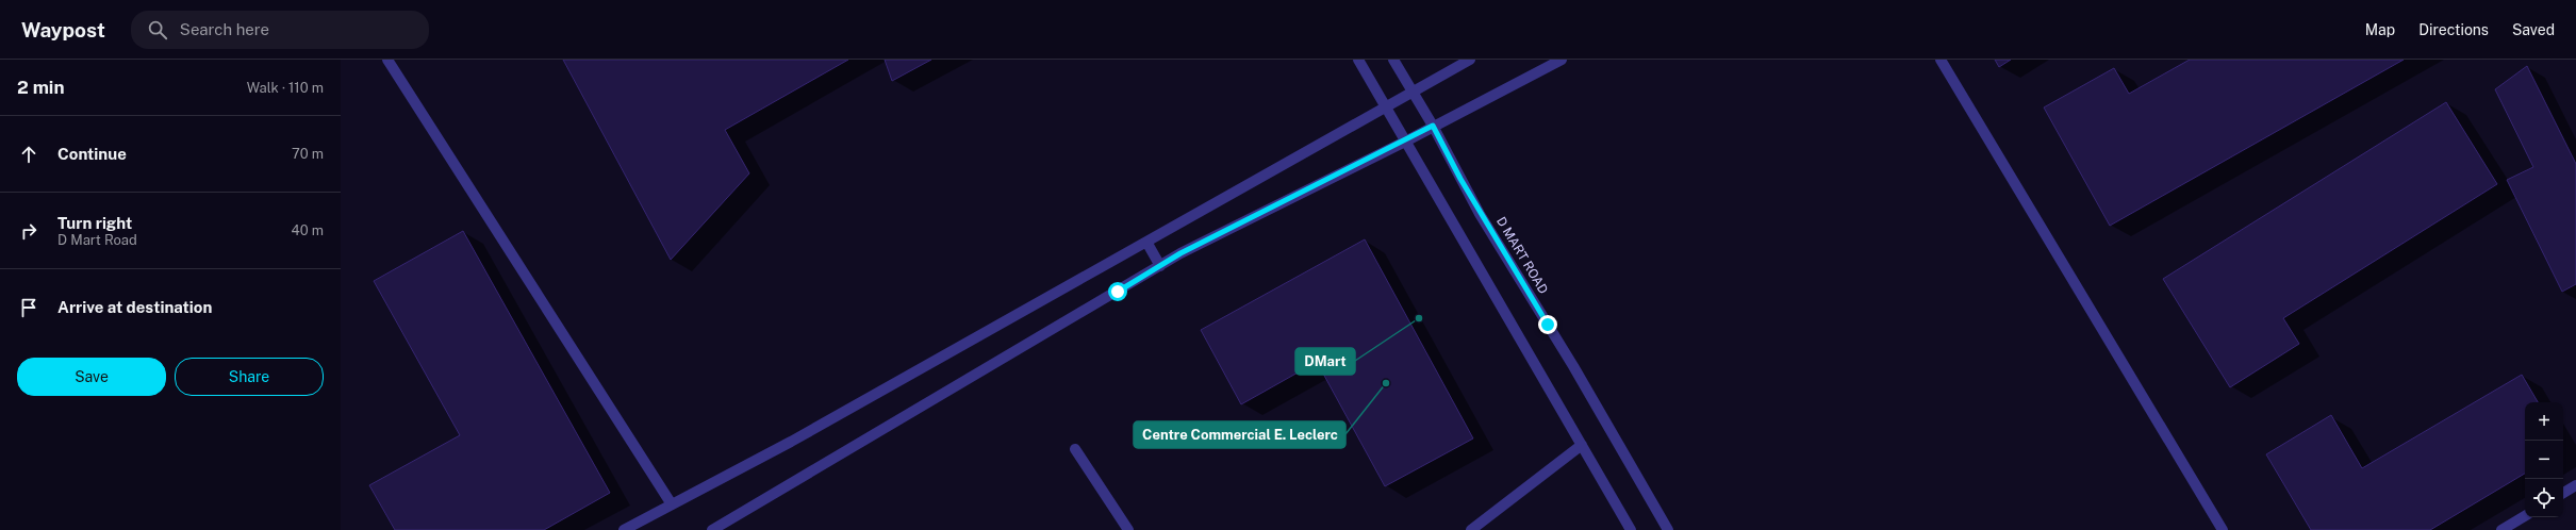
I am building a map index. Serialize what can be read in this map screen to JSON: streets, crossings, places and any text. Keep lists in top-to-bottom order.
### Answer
{
  "streets": {
    "street": ["D MART ROAD"]
  },
  "places": ["DMart", "Centre Commercial E. Leclerc"],
  "page": {
    "header": "Waypost",
    "search": "Search here",
    "nav": ["Map", "Directions", "Saved"],
    "heading": ["2 min", "Walk · 110 m"],
    "list": [
      ["Continue", "70 m"],
      ["Turn right", "D Mart Road", "40 m"],
      "Arrive at destination"
    ],
    "buttons": ["Save", "Share"],
    "map_buttons": ["+", "−"]
  }
}
